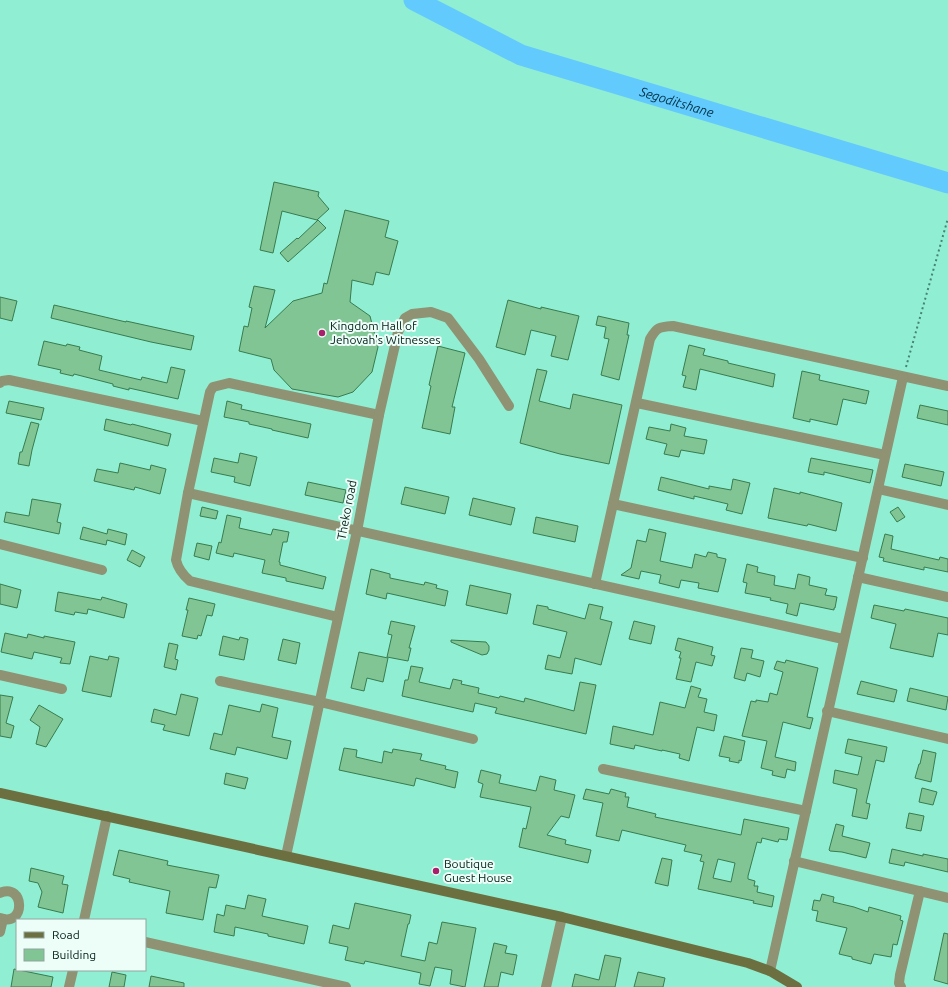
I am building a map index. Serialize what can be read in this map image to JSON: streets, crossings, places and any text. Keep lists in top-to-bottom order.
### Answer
{
  "streets": {
    "street": ["Theko road"]
  },
  "water": ["Segoditshane"],
  "places": ["Kingdom Hall of Jehovah's Witnesses", "Boutique Guest House"],
  "legend": ["Road", "Building"]
}
